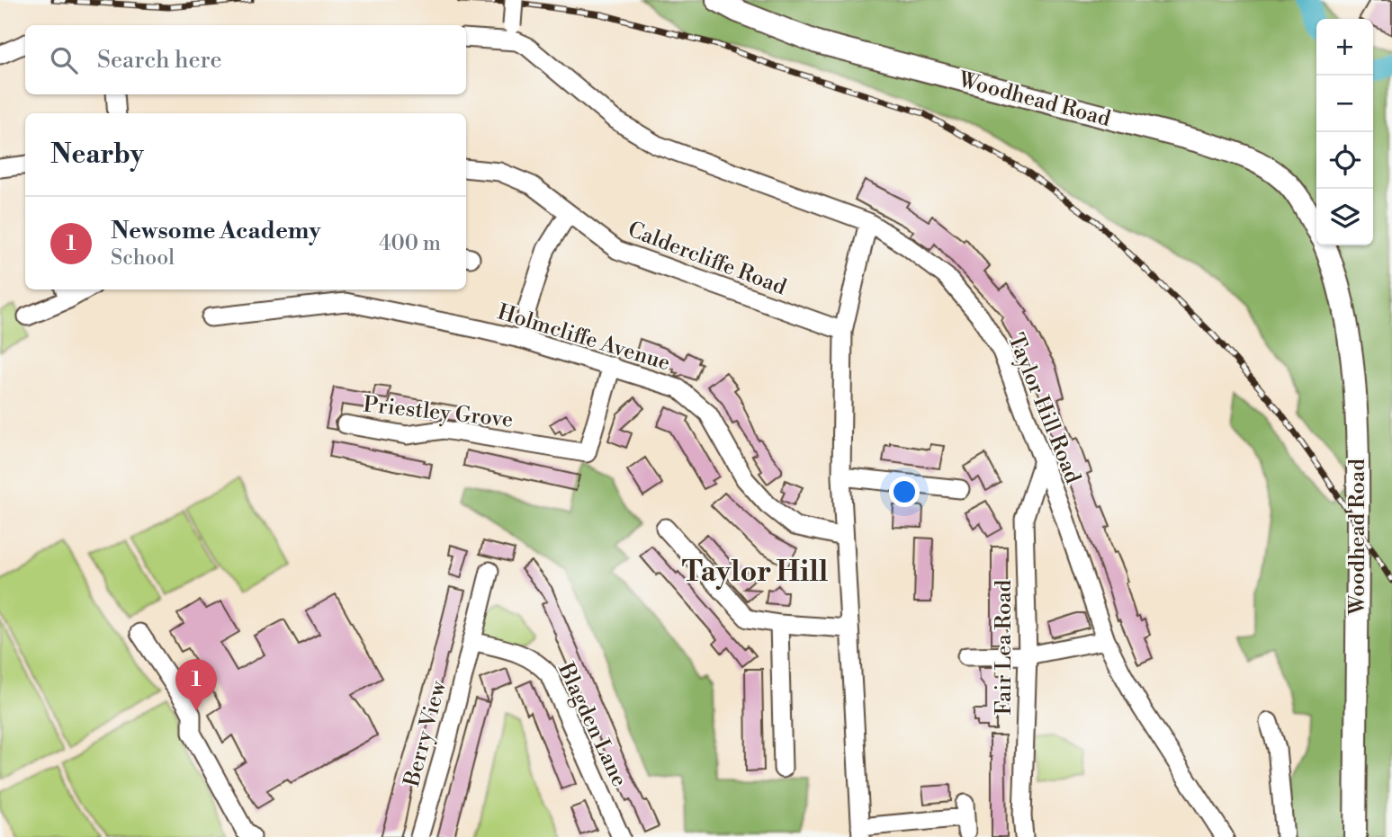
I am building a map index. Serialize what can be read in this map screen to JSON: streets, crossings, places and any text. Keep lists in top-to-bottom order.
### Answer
{
  "streets": {
    "main road": ["Woodhead Road"],
    "street": [
      "Caldercliffe Road",
      "Holmcliffe Avenue",
      "Taylor Hill Road",
      "Priestley Grove",
      "Fair Lea Road",
      "Blagden Lane",
      "Berry View"
    ]
  },
  "crossings": [
    ["Holmcliffe Avenue", "Priestley Grove"],
    ["Taylor Hill Road", "Fair Lea Road"],
    ["Blagden Lane", "Berry View"]
  ],
  "districts": ["Taylor Hill"],
  "page": {
    "map_buttons": ["+", "−"],
    "search": "Search here",
    "heading": "Nearby",
    "list": [
      {
        "mark": "1",
        "name": "Newsome Academy",
        "note": "School",
        "value": "400 m"
      }
    ],
    "pins": "1"
  }
}
